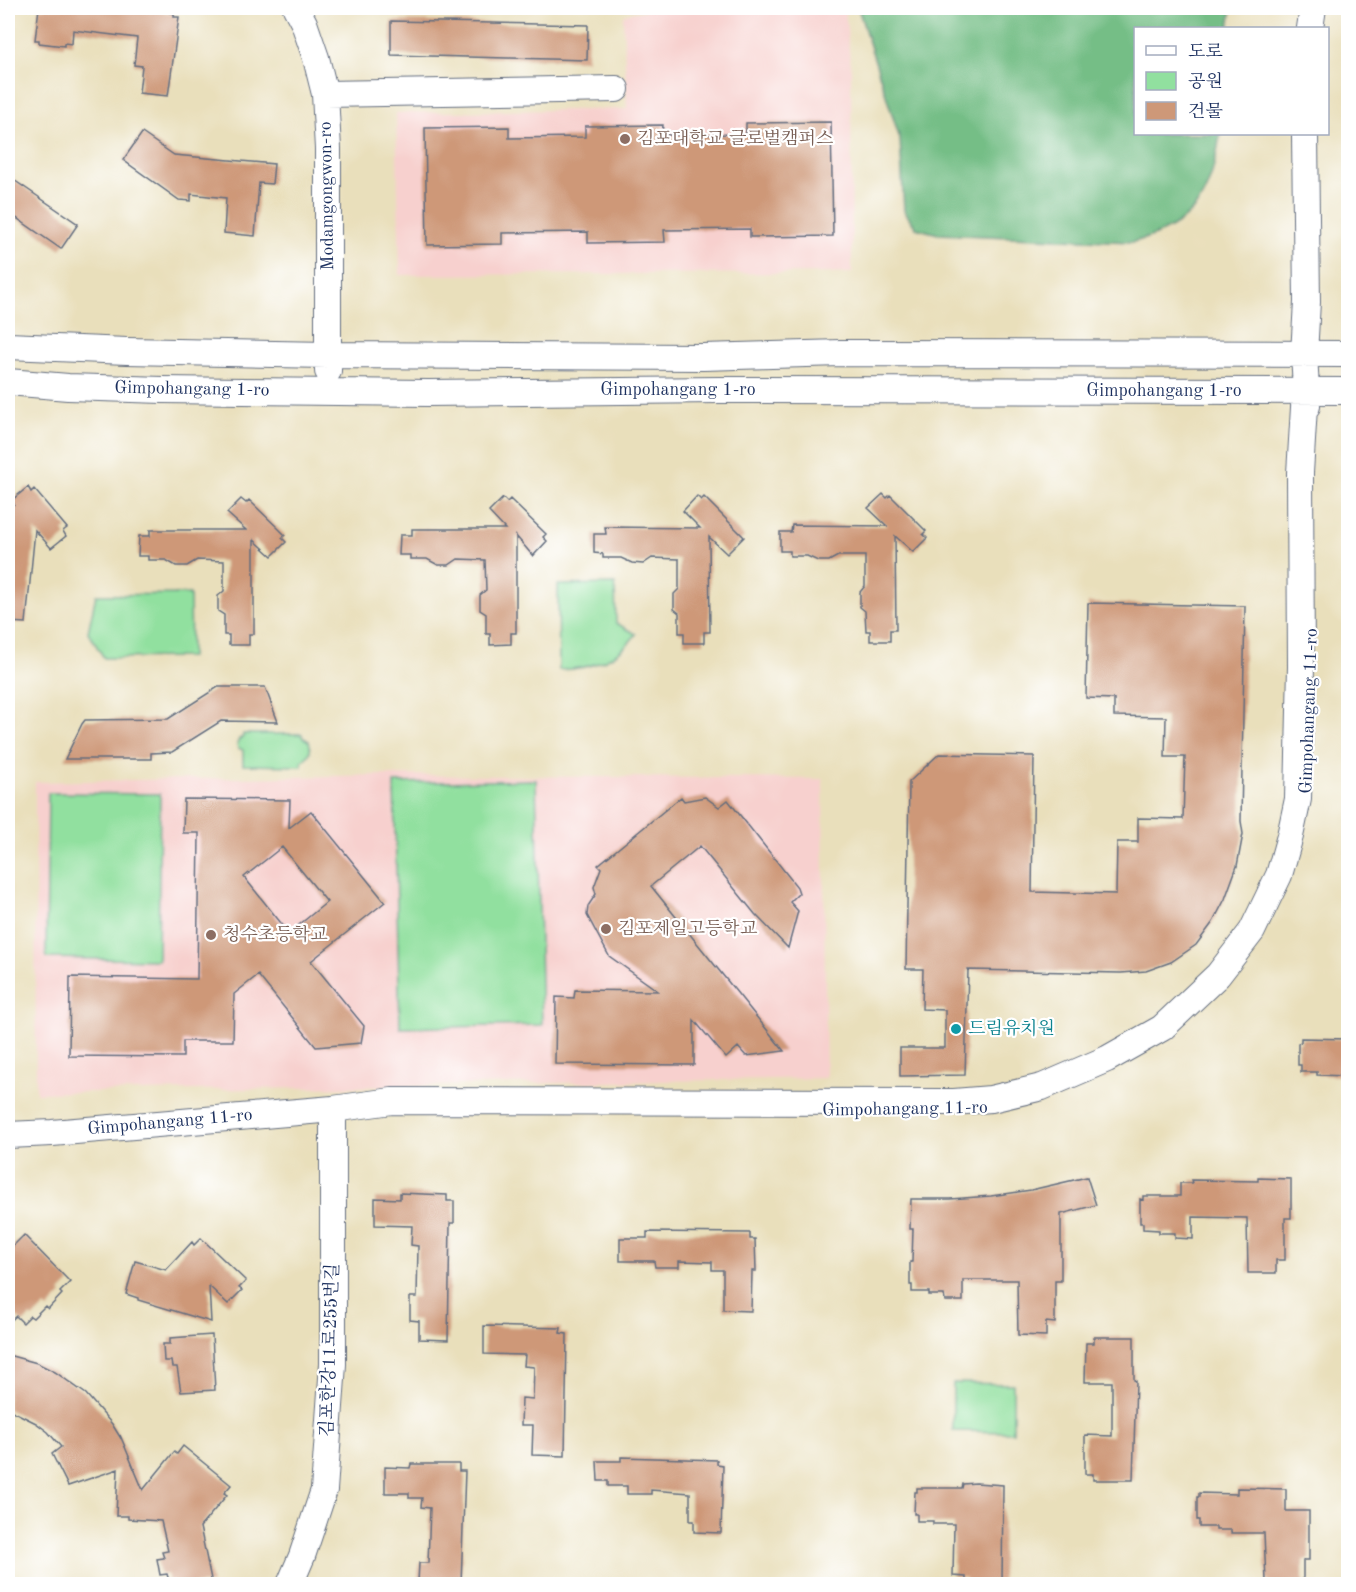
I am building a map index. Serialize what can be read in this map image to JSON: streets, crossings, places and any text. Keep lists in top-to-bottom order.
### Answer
{
  "streets": {
    "street": [
      "Modamgongwon-ro",
      "Gimpohangang 1-ro",
      "Gimpohangang 11-ro",
      "김포한강11로255번길"
    ]
  },
  "crossings": [
    ["Modamgongwon-ro", "Gimpohangang 1-ro"],
    ["Gimpohangang 1-ro", "Gimpohangang 11-ro"],
    ["Gimpohangang 11-ro", "김포한강11로255번길"]
  ],
  "places": [
    "김포대학교 글로벌캠퍼스",
    "김포제일고등학교",
    "청수초등학교",
    "드림유치원"
  ],
  "legend": ["도로", "공원", "건물"]
}
